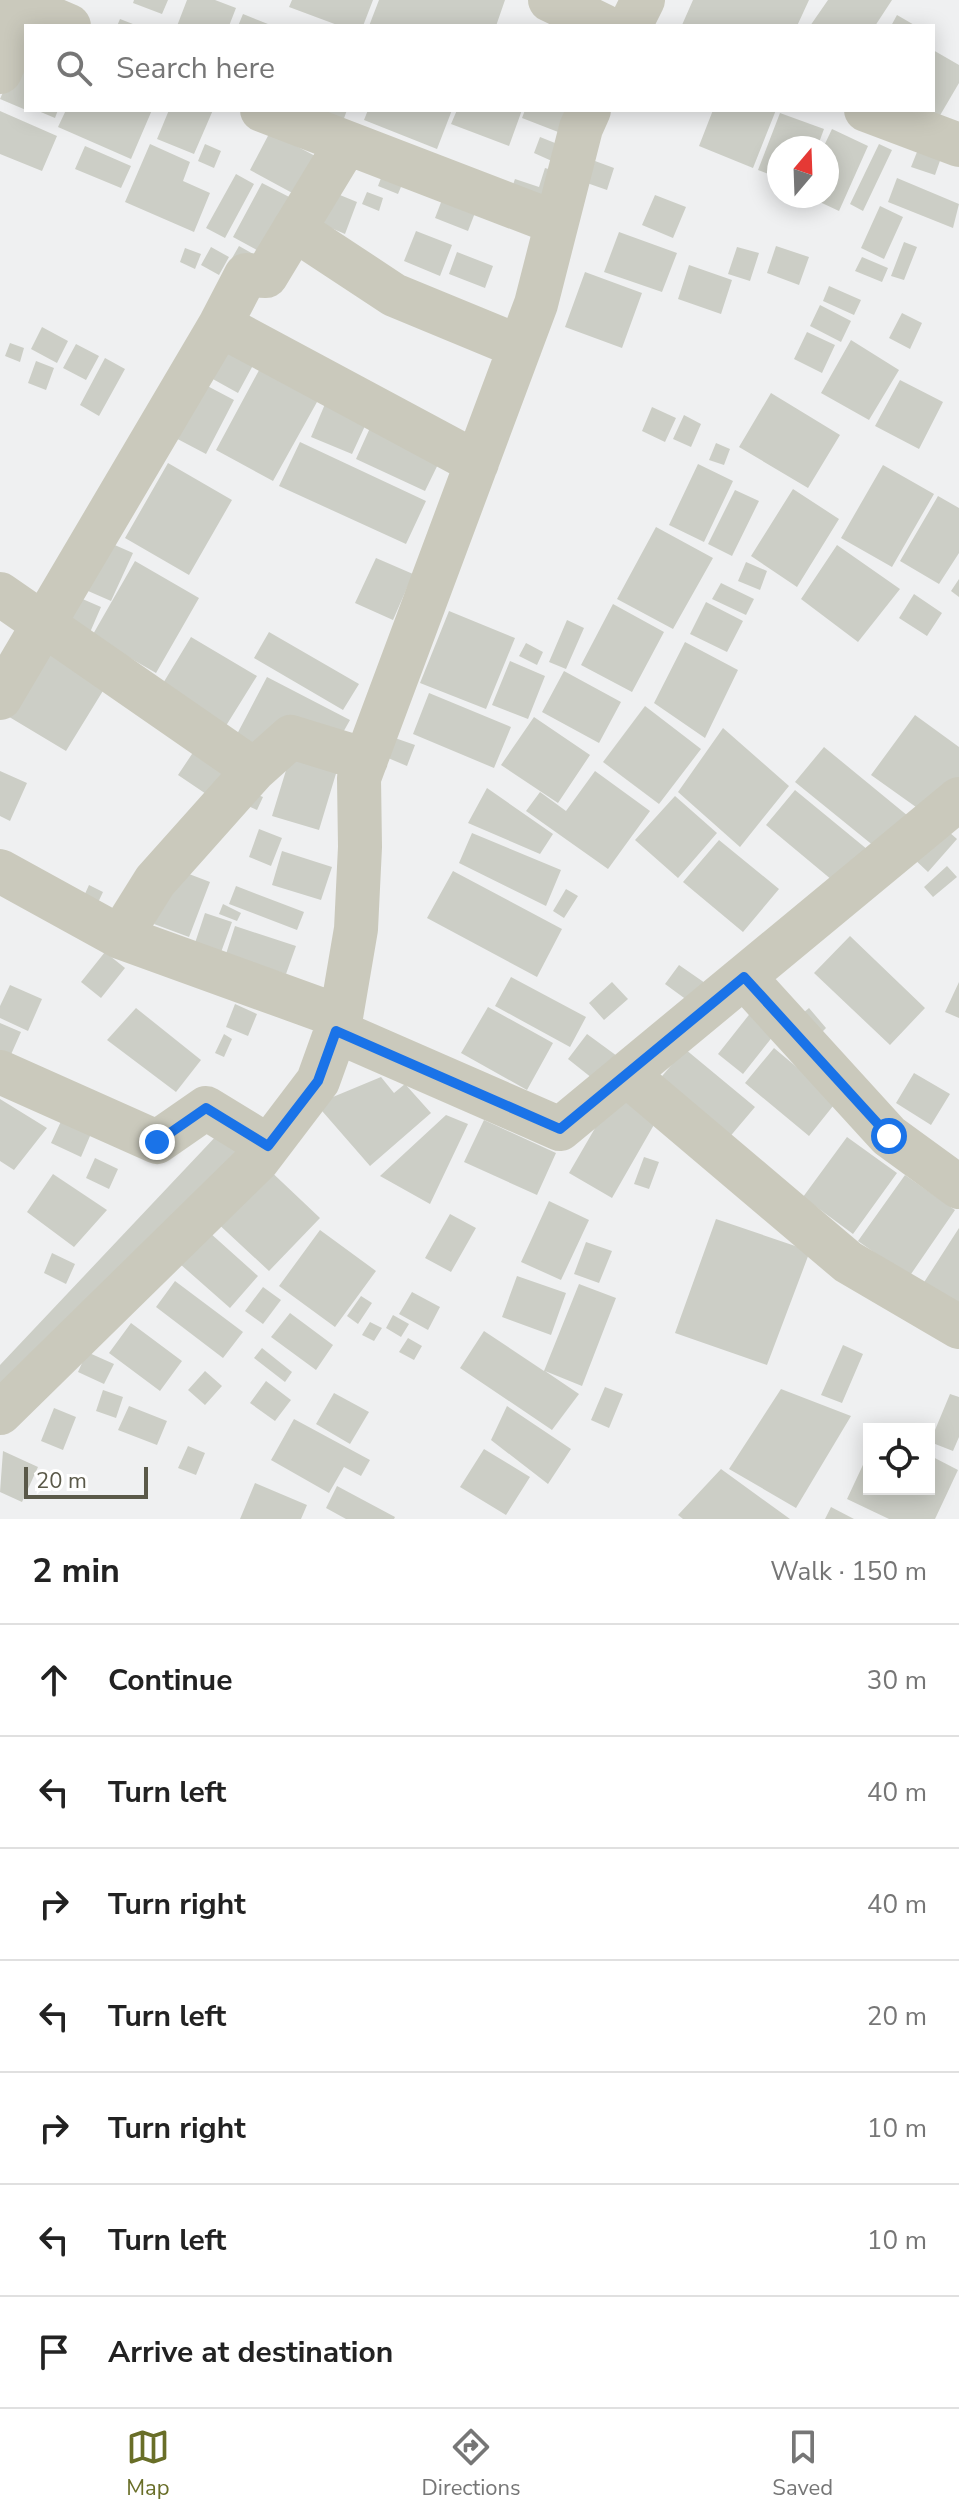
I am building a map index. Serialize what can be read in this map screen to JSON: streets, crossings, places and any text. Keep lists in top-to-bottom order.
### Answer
{
  "scale_bar": "20 m",
  "north": "top",
  "page": {
    "search": "Search here",
    "scale": "20 m",
    "heading": ["2 min", "Walk · 150 m"],
    "list": [
      ["Continue", "30 m"],
      ["Turn left", "40 m"],
      ["Turn right", "40 m"],
      ["Turn left", "20 m"],
      ["Turn right", "10 m"],
      ["Turn left", "10 m"],
      "Arrive at destination"
    ],
    "nav": ["Map", "Directions", "Saved"]
  }
}
